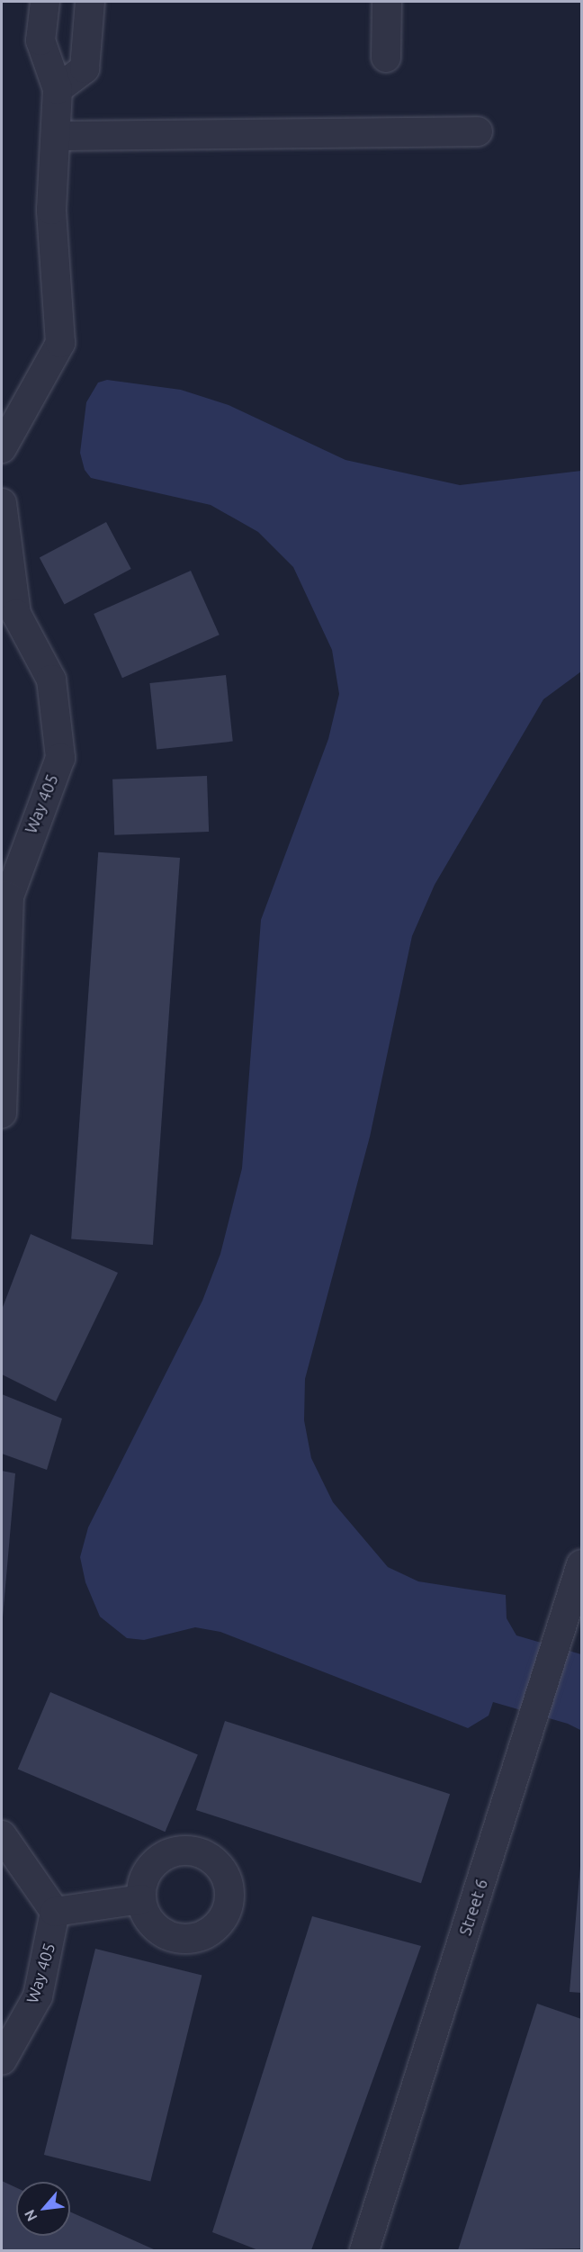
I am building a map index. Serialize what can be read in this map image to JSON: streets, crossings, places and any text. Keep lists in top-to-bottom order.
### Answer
{
  "streets": {
    "street": ["Way 405", "Street 6"]
  },
  "north": "bottom left"
}
